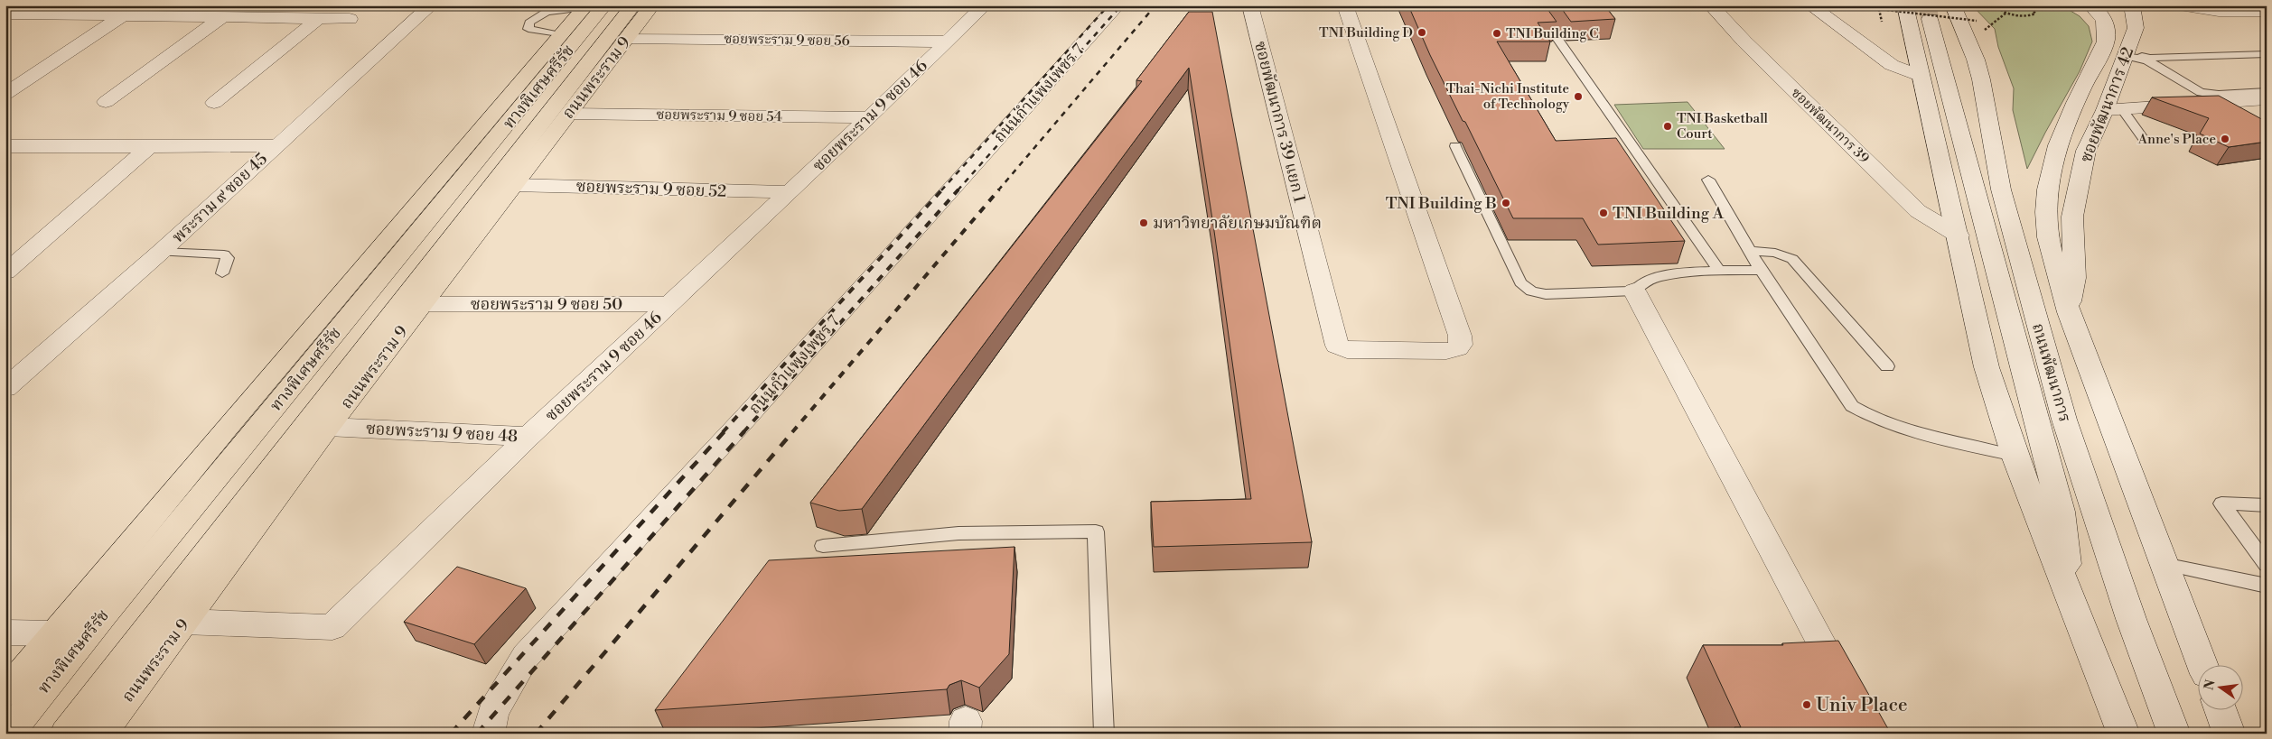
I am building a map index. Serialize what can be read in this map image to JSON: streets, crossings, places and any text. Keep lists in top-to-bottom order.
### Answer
{
  "streets": {
    "main road": ["ถนนพระราม 9", "ทางพิเศษศรีรัช"],
    "street": [
      "ซอยพระราม 9 ซอย 56",
      "ถนนกำแพงเพชร 7",
      "ซอยพัฒนาการ 42",
      "ซอยพระราม 9 ซอย 54",
      "ซอยพระราม 9 ซอย 46",
      "ซอยพัฒนาการ 39 แยก 1",
      "ซอยพัฒนาการ 39",
      "ซอยพระราม 9 ซอย 52",
      "พระราม ๙ ซอย 45",
      "ซอยพระราม 9 ซอย 50",
      "ถนนพัฒนาการ",
      "ซอยพระราม 9 ซอย 48"
    ]
  },
  "crossings": [
    ["ซอยพระราม 9 ซอย 56", "ถนนพระราม 9"],
    ["ซอยพระราม 9 ซอย 56", "ซอยพระราม 9 ซอย 46"],
    ["ถนนพระราม 9", "ซอยพระราม 9 ซอย 54"],
    ["ถนนพระราม 9", "ซอยพระราม 9 ซอย 46"],
    ["ถนนพระราม 9", "ซอยพระราม 9 ซอย 52"],
    ["ถนนพระราม 9", "ซอยพระราม 9 ซอย 50"],
    ["ถนนพระราม 9", "ซอยพระราม 9 ซอย 48"],
    ["ซอยพระราม 9 ซอย 54", "ซอยพระราม 9 ซอย 46"],
    ["ซอยพระราม 9 ซอย 46", "ซอยพระราม 9 ซอย 52"],
    ["ซอยพระราม 9 ซอย 46", "ซอยพระราม 9 ซอย 50"],
    ["ซอยพระราม 9 ซอย 46", "ซอยพระราม 9 ซอย 48"]
  ],
  "places": [
    "TNI Building D",
    "TNI Building C",
    "Thai-Nichi Institute of Technology",
    "TNI Basketball Court",
    "Anne's Place",
    "TNI Building B",
    "TNI Building A",
    "มหาวิทยาลัยเกษมบัณฑิต",
    "Univ Place"
  ],
  "north": "left"
}
